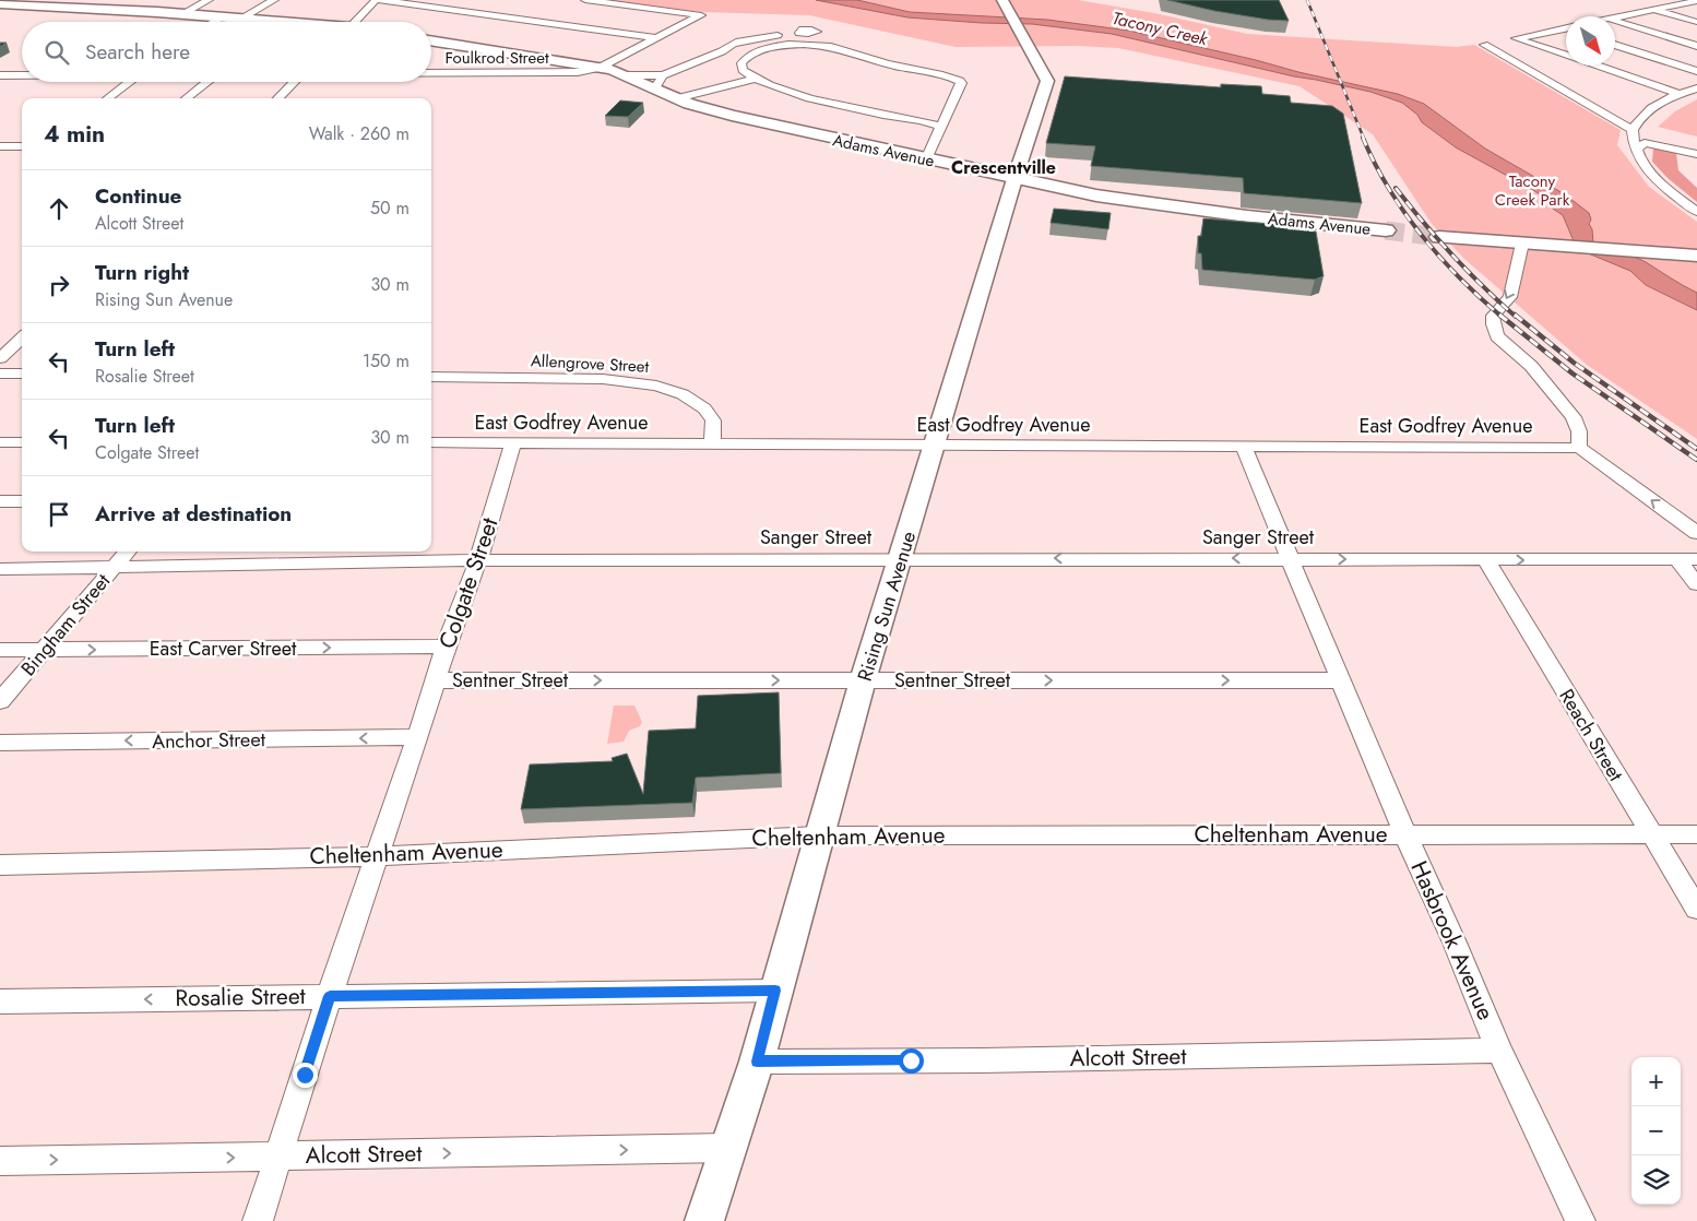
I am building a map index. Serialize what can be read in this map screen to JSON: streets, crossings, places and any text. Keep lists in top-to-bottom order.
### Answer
{
  "streets": {
    "highway": ["Adams Avenue"],
    "main road": ["Rising Sun Avenue"],
    "street": [
      "Foulkrod Street",
      "Allengrove Street",
      "East Godfrey Avenue",
      "Sanger Street",
      "Colgate Street",
      "Bingham Street",
      "East Carver Street",
      "Sentner Street",
      "Reach Street",
      "Anchor Street",
      "Cheltenham Avenue",
      "Hasbrook Avenue",
      "Rosalie Street",
      "Alcott Street"
    ]
  },
  "crossings": [
    ["Foulkrod Street", "Adams Avenue"],
    ["Adams Avenue", "Rising Sun Avenue"],
    ["Allengrove Street", "East Godfrey Avenue"],
    ["East Godfrey Avenue", "Colgate Street"],
    ["East Godfrey Avenue", "Rising Sun Avenue"],
    ["East Godfrey Avenue", "Hasbrook Avenue"],
    ["Sanger Street", "Colgate Street"],
    ["Sanger Street", "Rising Sun Avenue"],
    ["Sanger Street", "Bingham Street"],
    ["Sanger Street", "Reach Street"],
    ["Sanger Street", "Hasbrook Avenue"],
    ["Colgate Street", "East Carver Street"],
    ["Colgate Street", "Sentner Street"],
    ["Colgate Street", "Anchor Street"],
    ["Colgate Street", "Cheltenham Avenue"],
    ["Colgate Street", "Rosalie Street"],
    ["Colgate Street", "Alcott Street"],
    ["Rising Sun Avenue", "Sentner Street"],
    ["Rising Sun Avenue", "Cheltenham Avenue"],
    ["Rising Sun Avenue", "Rosalie Street"],
    ["Rising Sun Avenue", "Alcott Street"],
    ["Bingham Street", "East Carver Street"],
    ["Sentner Street", "Hasbrook Avenue"],
    ["Reach Street", "Cheltenham Avenue"],
    ["Cheltenham Avenue", "Hasbrook Avenue"],
    ["Hasbrook Avenue", "Alcott Street"]
  ],
  "one_way": [
    "East Carver Street",
    "Sentner Street",
    "Anchor Street",
    "Rosalie Street",
    "Alcott Street"
  ],
  "districts": ["Crescentville"],
  "water": ["Tacony Creek"],
  "parks": ["Tacony Creek Park"],
  "north": "bottom right",
  "page": {
    "search": "Search here",
    "heading": ["4 min", "Walk · 260 m"],
    "list": [
      ["Continue", "Alcott Street", "50 m"],
      ["Turn right", "Rising Sun Avenue", "30 m"],
      ["Turn left", "Rosalie Street", "150 m"],
      ["Turn left", "Colgate Street", "30 m"],
      "Arrive at destination"
    ],
    "map_buttons": ["+", "−"]
  }
}
